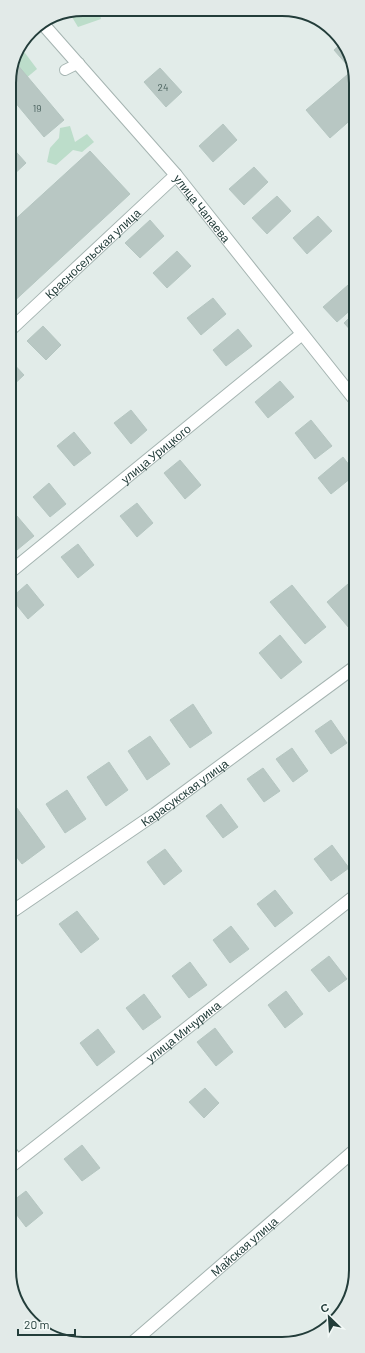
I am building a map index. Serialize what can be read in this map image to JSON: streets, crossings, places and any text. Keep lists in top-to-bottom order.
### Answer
{
  "streets": {
    "street": [
      "улица Чапаева",
      "Красносельская улица",
      "улица Урицкого",
      "Карасукская улица",
      "улица Мичурина",
      "Майская улица"
    ]
  },
  "crossings": [
    ["улица Чапаева", "Красносельская улица"],
    ["улица Чапаева", "улица Урицкого"]
  ],
  "house_numbers": ["24", "19"],
  "scale_bar": "20 m",
  "north": "top left"
}
